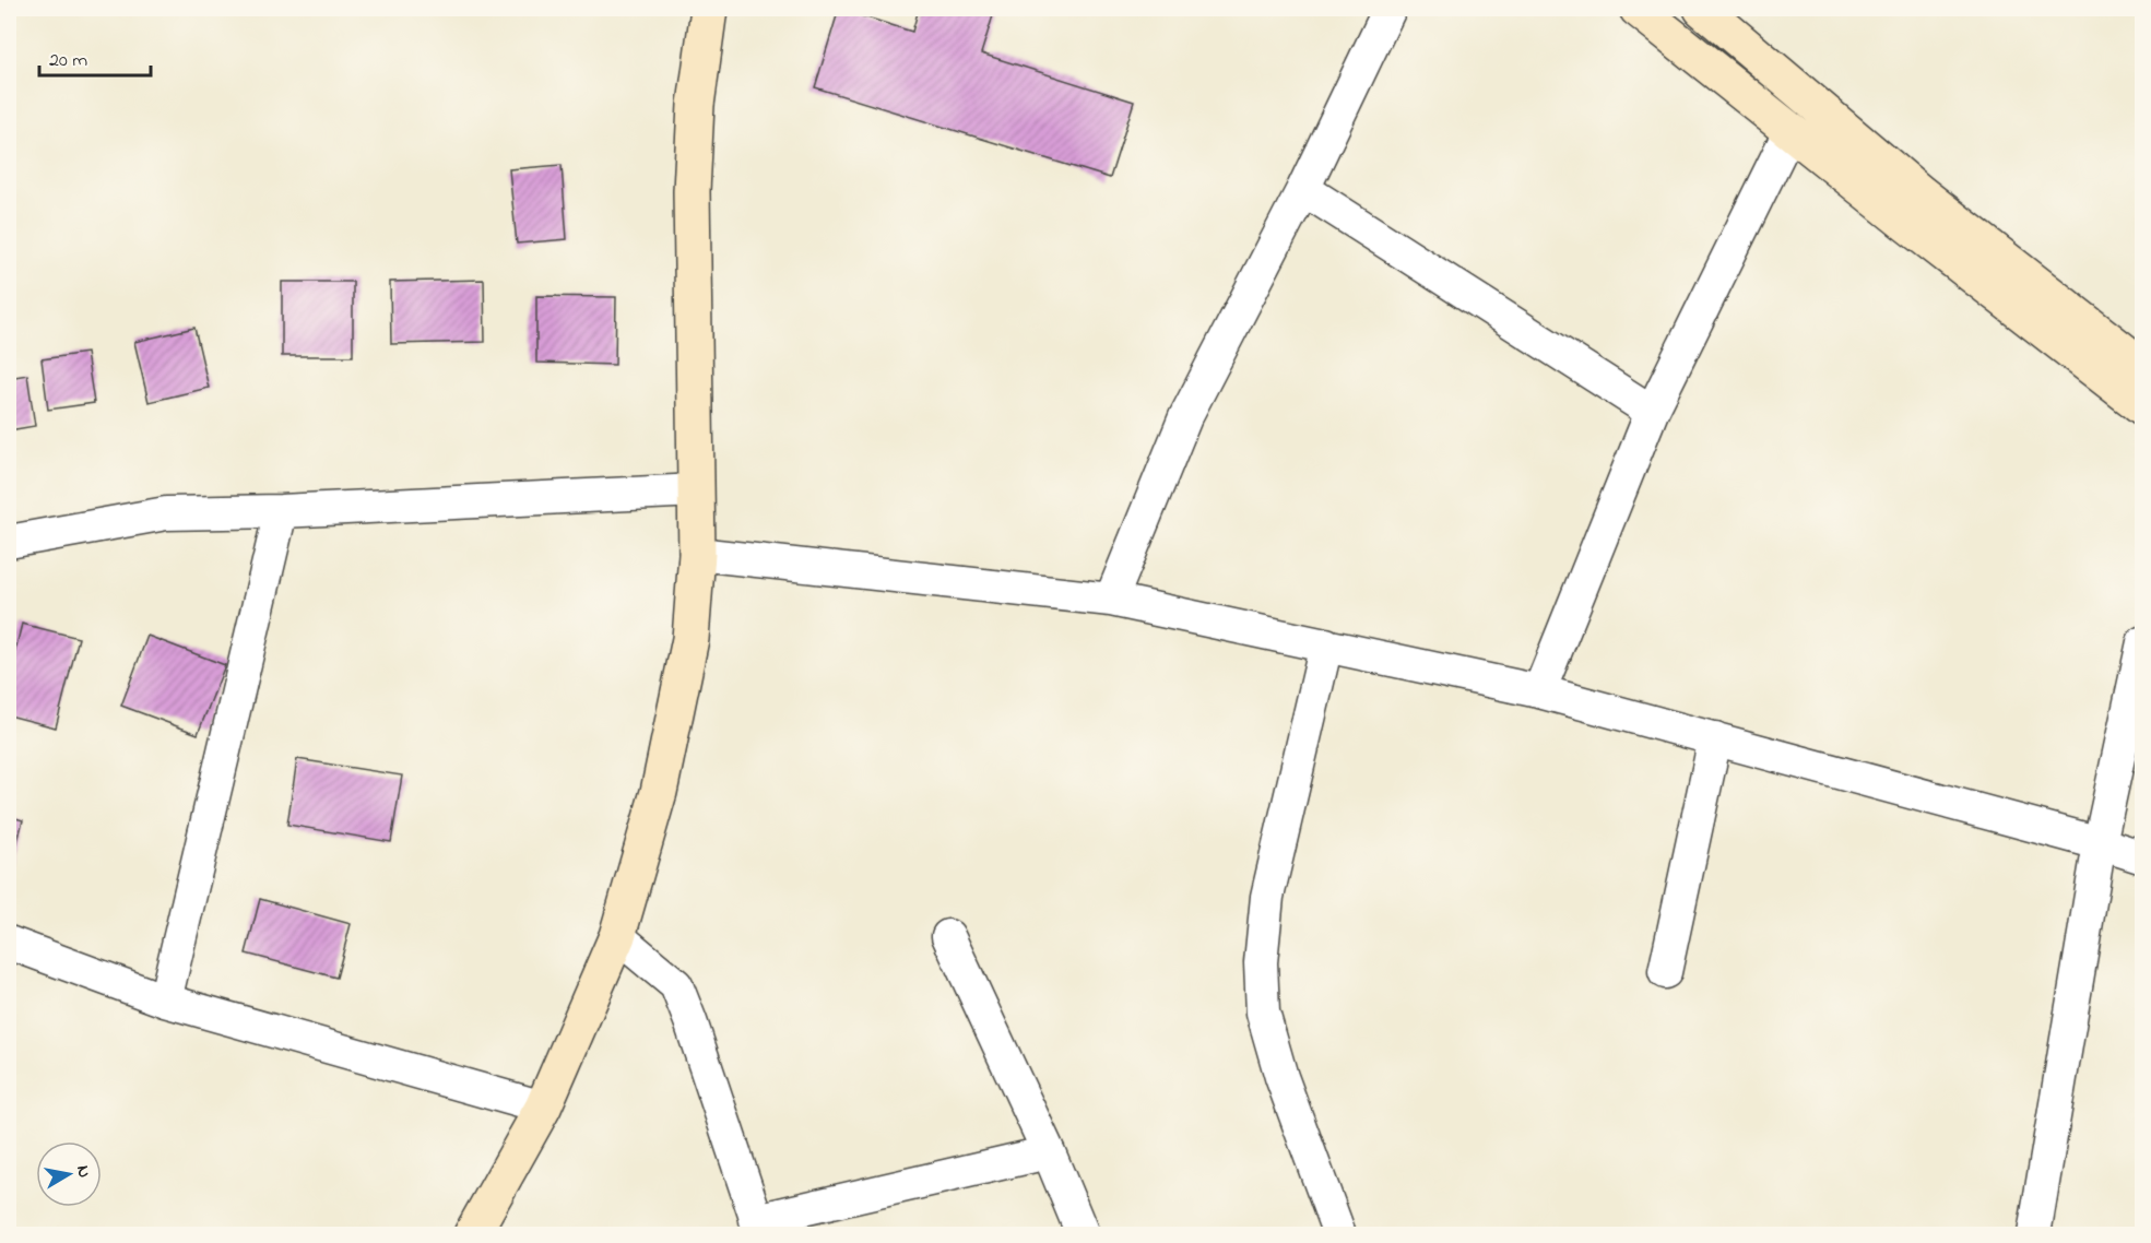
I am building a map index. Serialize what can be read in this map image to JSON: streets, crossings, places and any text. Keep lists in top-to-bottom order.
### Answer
{
  "scale_bar": "20 m",
  "north": "right"
}
